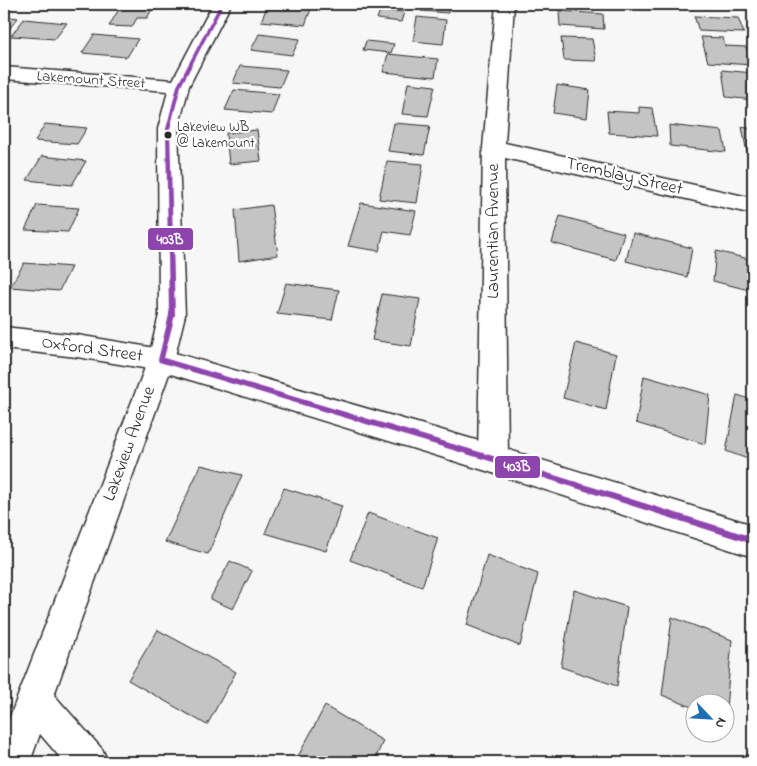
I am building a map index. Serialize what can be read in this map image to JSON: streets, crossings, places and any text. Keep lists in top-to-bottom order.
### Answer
{
  "streets": {
    "street": [
      "Lakemount Street",
      "Tremblay Street",
      "Laurentian Avenue",
      "Oxford Street",
      "Lakeview Avenue"
    ]
  },
  "crossings": [
    ["Lakemount Street", "Lakeview Avenue"],
    ["Tremblay Street", "Laurentian Avenue"],
    ["Laurentian Avenue", "Oxford Street"],
    ["Oxford Street", "Lakeview Avenue"]
  ],
  "places": ["Lakeview WB @ Lakemount"],
  "lines": ["transit line 403B"],
  "north": "bottom right"
}
